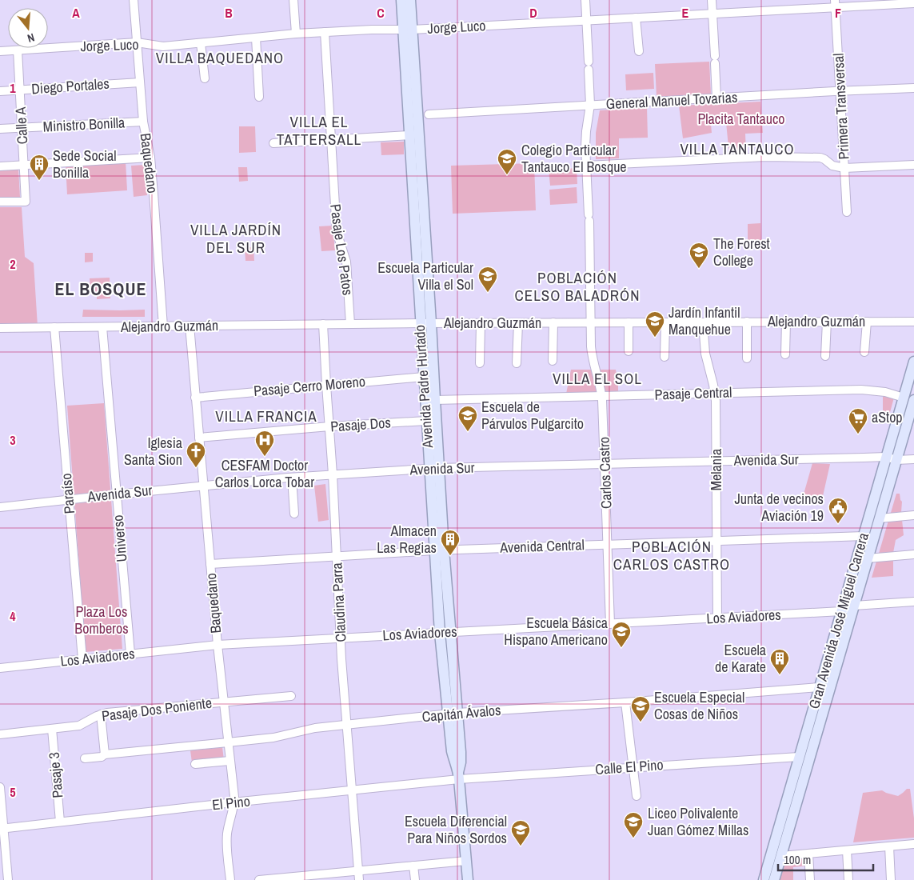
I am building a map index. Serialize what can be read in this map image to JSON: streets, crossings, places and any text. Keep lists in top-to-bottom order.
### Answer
{
  "streets": {
    "main road": ["Avenida Padre Hurtado", "Gran Avenida José Miguel Carrera"],
    "street": [
      "Jorge Luco",
      "Diego Portales",
      "General Manuel Tovarias",
      "Primera Transversal",
      "Ministro Bonilla",
      "Calle A",
      "Baquedano",
      "Pasaje Los Patos",
      "Alejandro Guzmán",
      "Pasaje Cerro Moreno",
      "Pasaje Central",
      "Pasaje Dos",
      "Avenida Sur",
      "Melania",
      "Carlos Castro",
      "Paraíso",
      "Universo",
      "Avenida Central",
      "Claudina Parra",
      "Los Aviadores",
      "Pasaje Dos Poniente",
      "Capitán Ávalos",
      "Calle El Pino",
      "Pasaje 3",
      "El Pino"
    ]
  },
  "crossings": [
    ["Jorge Luco", "Primera Transversal"],
    ["Jorge Luco", "Calle A"],
    ["Jorge Luco", "Baquedano"],
    ["Jorge Luco", "Pasaje Los Patos"],
    ["Jorge Luco", "Avenida Padre Hurtado"],
    ["Jorge Luco", "Carlos Castro"],
    ["Diego Portales", "Calle A"],
    ["Diego Portales", "Baquedano"],
    ["General Manuel Tovarias", "Primera Transversal"],
    ["General Manuel Tovarias", "Carlos Castro"],
    ["Ministro Bonilla", "Calle A"],
    ["Ministro Bonilla", "Baquedano"],
    ["Baquedano", "Alejandro Guzmán"],
    ["Baquedano", "Pasaje Cerro Moreno"],
    ["Baquedano", "Pasaje Dos"],
    ["Baquedano", "Avenida Sur"],
    ["Baquedano", "Avenida Central"],
    ["Baquedano", "Los Aviadores"],
    ["Baquedano", "Pasaje Dos Poniente"],
    ["Baquedano", "Capitán Ávalos"],
    ["Baquedano", "El Pino"],
    ["Pasaje Los Patos", "Alejandro Guzmán"],
    ["Alejandro Guzmán", "Avenida Padre Hurtado"],
    ["Alejandro Guzmán", "Melania"],
    ["Alejandro Guzmán", "Carlos Castro"],
    ["Alejandro Guzmán", "Paraíso"],
    ["Alejandro Guzmán", "Universo"],
    ["Alejandro Guzmán", "Claudina Parra"],
    ["Pasaje Cerro Moreno", "Avenida Padre Hurtado"],
    ["Pasaje Cerro Moreno", "Claudina Parra"],
    ["Avenida Padre Hurtado", "Pasaje Central"],
    ["Avenida Padre Hurtado", "Pasaje Dos"],
    ["Avenida Padre Hurtado", "Avenida Sur"],
    ["Avenida Padre Hurtado", "Avenida Central"],
    ["Avenida Padre Hurtado", "Los Aviadores"],
    ["Avenida Padre Hurtado", "Capitán Ávalos"],
    ["Avenida Padre Hurtado", "Calle El Pino"],
    ["Avenida Padre Hurtado", "El Pino"],
    ["Pasaje Central", "Melania"],
    ["Pasaje Central", "Carlos Castro"],
    ["Pasaje Central", "Gran Avenida José Miguel Carrera"],
    ["Pasaje Dos", "Claudina Parra"],
    ["Avenida Sur", "Melania"],
    ["Avenida Sur", "Carlos Castro"],
    ["Avenida Sur", "Paraíso"],
    ["Avenida Sur", "Universo"],
    ["Avenida Sur", "Claudina Parra"],
    ["Avenida Sur", "Gran Avenida José Miguel Carrera"],
    ["Melania", "Avenida Central"],
    ["Melania", "Los Aviadores"],
    ["Carlos Castro", "Avenida Central"],
    ["Carlos Castro", "Los Aviadores"],
    ["Paraíso", "Los Aviadores"],
    ["Universo", "Los Aviadores"],
    ["Avenida Central", "Claudina Parra"],
    ["Avenida Central", "Gran Avenida José Miguel Carrera"],
    ["Claudina Parra", "Los Aviadores"],
    ["Claudina Parra", "Capitán Ávalos"],
    ["Claudina Parra", "El Pino"],
    ["Los Aviadores", "Gran Avenida José Miguel Carrera"],
    ["Gran Avenida José Miguel Carrera", "Capitán Ávalos"],
    ["Gran Avenida José Miguel Carrera", "Calle El Pino"],
    ["Pasaje Dos Poniente", "Pasaje 3"],
    ["Calle El Pino", "El Pino"],
    ["Pasaje 3", "El Pino"]
  ],
  "districts": [
    "VILLA BAQUEDANO",
    "VILLA EL TATTERSALL",
    "VILLA TANTAUCO",
    "VILLA JARDÍN DEL SUR",
    "POBLACIÓN CELSO BALADRÓN",
    "EL BOSQUE",
    "VILLA EL SOL",
    "VILLA FRANCIA",
    "POBLACIÓN CARLOS CASTRO"
  ],
  "parks": ["Placita Tantauco", "Plaza Los Bomberos"],
  "places": {
    "school or university": [
      "Colegio Particular Tantauco El Bosque",
      "The Forest College",
      "Escuela Particular Villa el Sol",
      "Jardín Infantil Manquehue",
      "Escuela de Párvulos Pulgarcito",
      "Escuela Básica Hispano Americano",
      "Escuela Especial Cosas de Niños",
      "Liceo Polivalente Juan Gómez Millas",
      "Escuela Diferencial Para Niños Sordos"
    ],
    "building": ["Sede Social Bonilla", "Almacen Las Regias", "Escuela de Karate"],
    "supermarket": ["aStop"],
    "hospital": ["CESFAM Doctor Carlos Lorca Tobar"],
    "church": ["Iglesia Santa Sion"],
    "public building": ["Junta de vecinos Aviación 19"]
  },
  "scale_bar": "100 m",
  "north": "bottom",
  "grid": {
    "columns": [
      "A",
      "B",
      "C",
      "D",
      "E",
      "F"
    ],
    "rows": [
      "1",
      "2",
      "3",
      "4",
      "5"
    ]
  }
}
